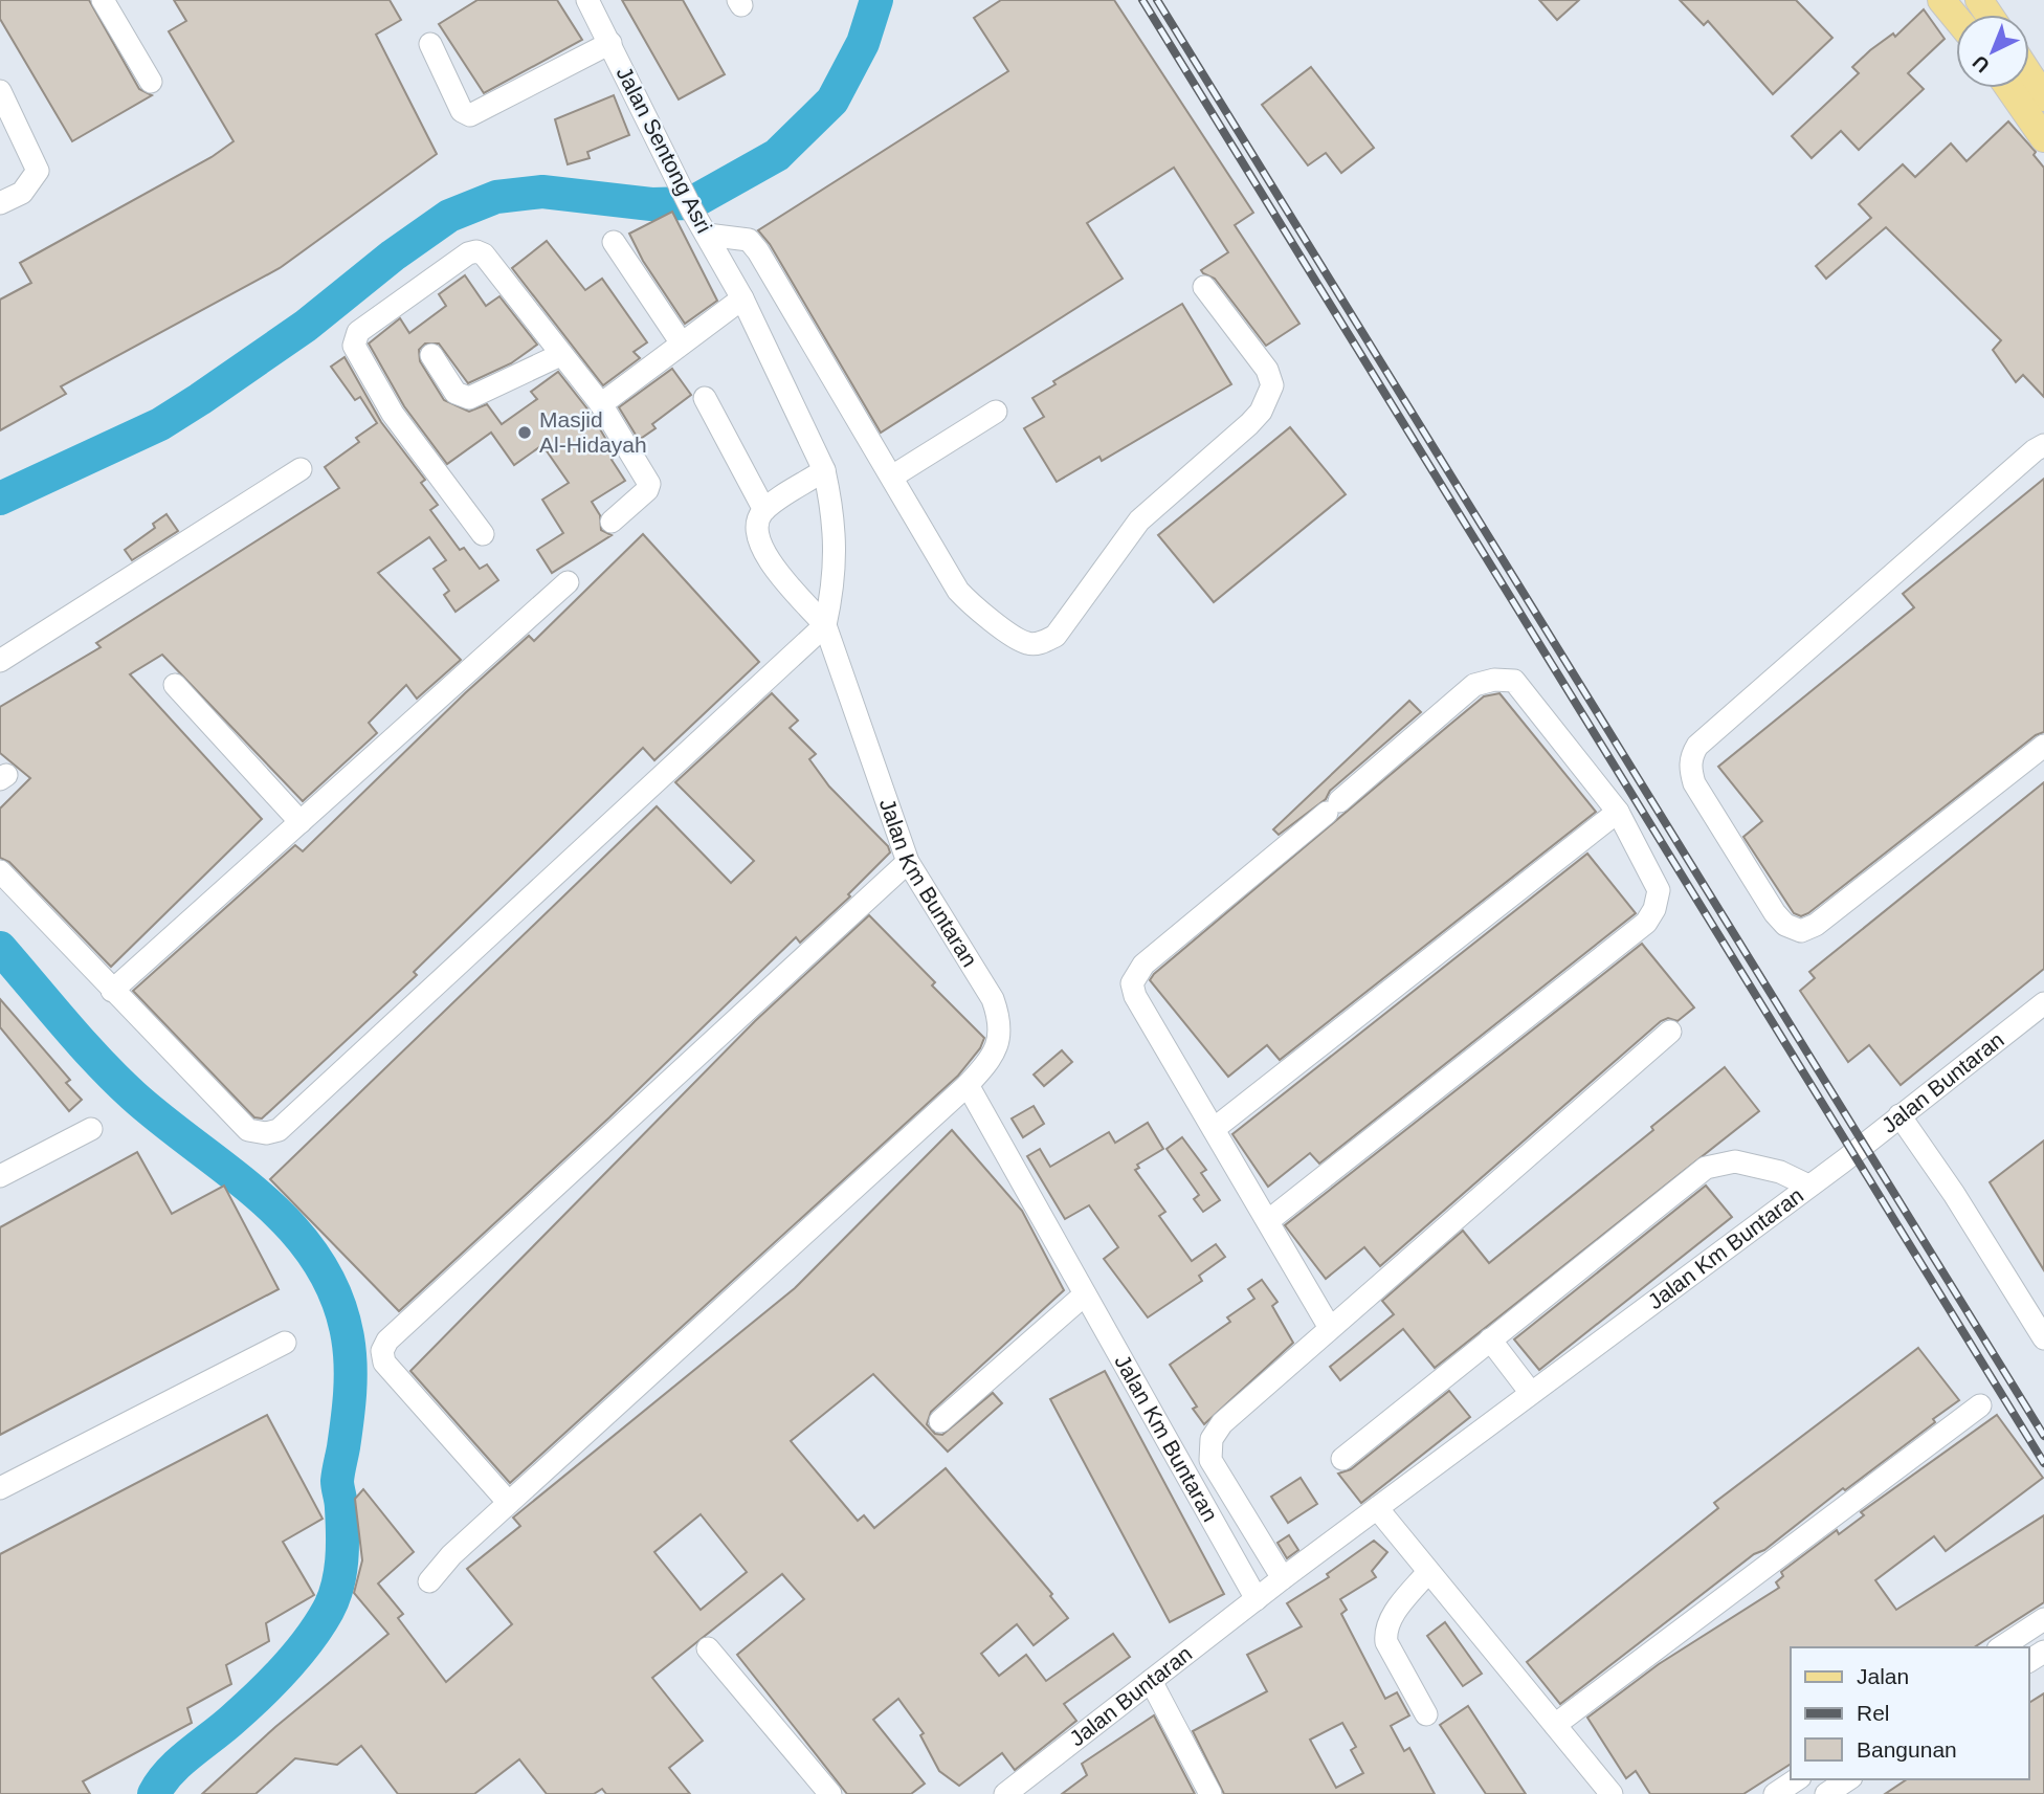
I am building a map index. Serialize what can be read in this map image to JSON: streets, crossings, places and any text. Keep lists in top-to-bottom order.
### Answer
{
  "streets": {
    "street": ["Jalan Sentong Asri", "Jalan Km Buntaran", "Jalan Buntaran"]
  },
  "crossings": [
    ["Jalan Km Buntaran", "Jalan Buntaran"]
  ],
  "places": ["Masjid Al-Hidayah"],
  "legend": ["Jalan", "Rel", "Bangunan"],
  "north": "bottom left"
}
